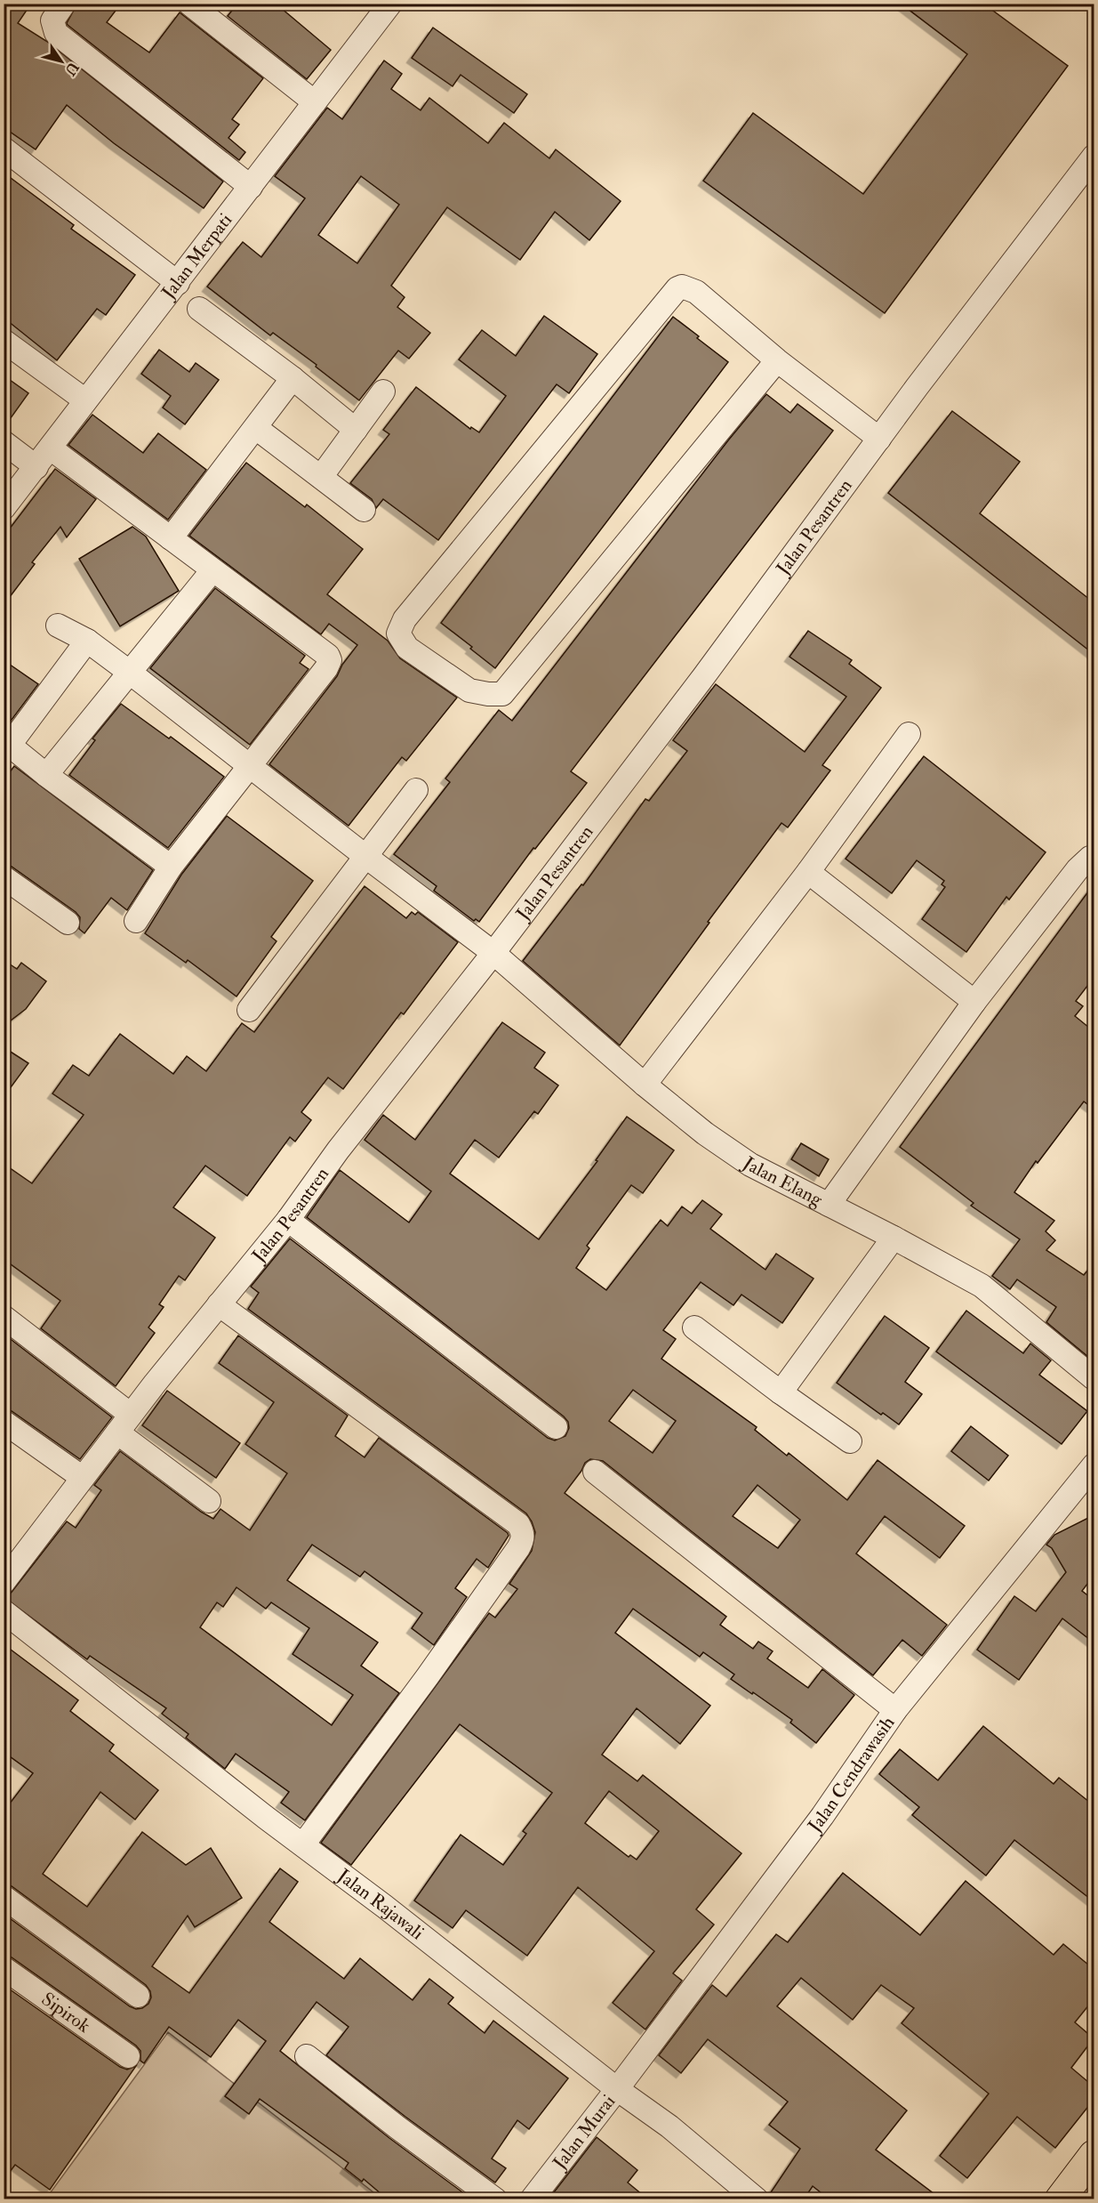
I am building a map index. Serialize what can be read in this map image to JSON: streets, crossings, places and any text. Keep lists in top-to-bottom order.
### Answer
{
  "streets": {
    "street": [
      "Jalan Merpati",
      "Jalan Pesantren",
      "Jalan Elang",
      "Jalan Cendrawasih",
      "Jalan Rajawali",
      "Sipirok",
      "Jalan Murai"
    ]
  },
  "crossings": [
    ["Jalan Pesantren", "Jalan Elang"],
    ["Jalan Cendrawasih", "Jalan Rajawali"],
    ["Jalan Cendrawasih", "Jalan Murai"],
    ["Jalan Rajawali", "Jalan Murai"]
  ],
  "north": "bottom right"
}
